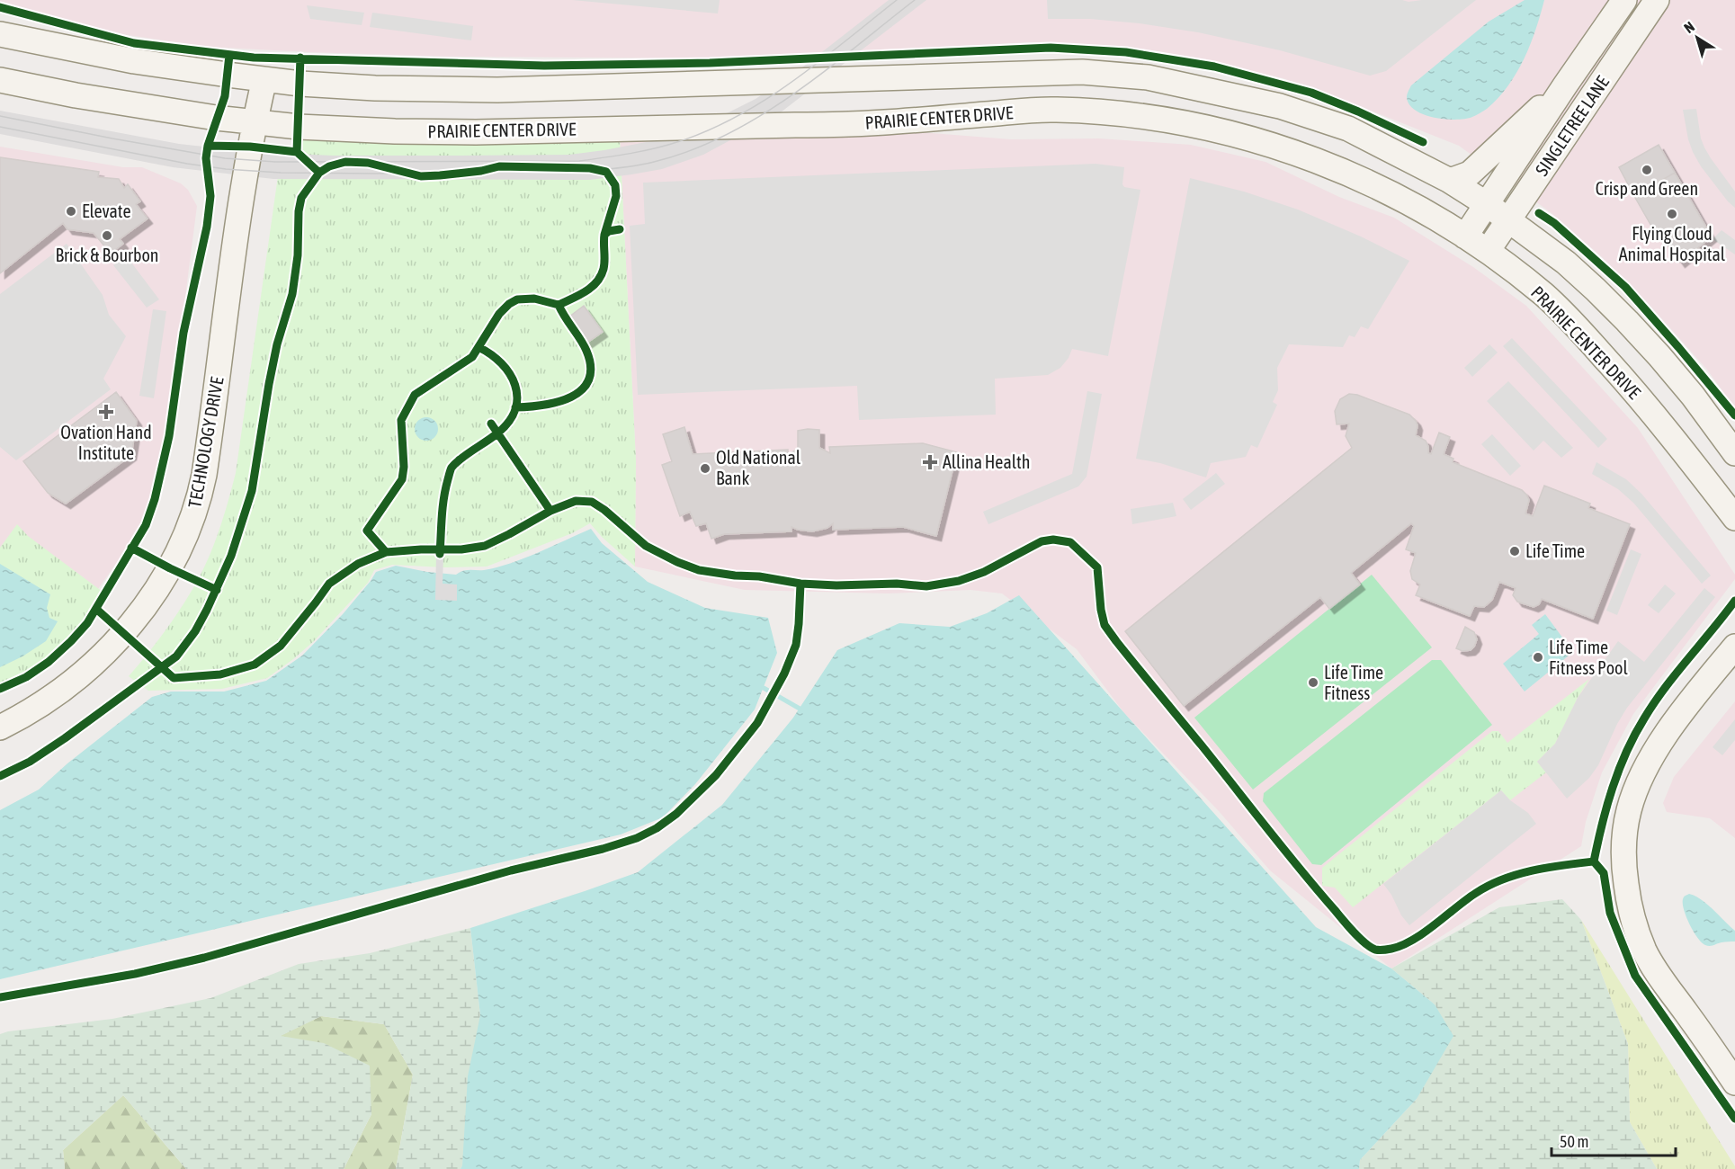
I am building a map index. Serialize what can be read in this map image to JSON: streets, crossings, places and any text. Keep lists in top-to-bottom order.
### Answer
{
  "streets": {
    "main road": ["PRAIRIE CENTER DRIVE", "SINGLETREE LANE", "TECHNOLOGY DRIVE"]
  },
  "crossings": [
    ["PRAIRIE CENTER DRIVE", "SINGLETREE LANE"],
    ["PRAIRIE CENTER DRIVE", "TECHNOLOGY DRIVE"]
  ],
  "places": {
    "other": [
      "Crisp and Green",
      "Elevate",
      "Flying Cloud Animal Hospital",
      "Brick & Bourbon",
      "Old National Bank",
      "Life Time",
      "Life Time Fitness Pool",
      "Life Time Fitness"
    ],
    "health": ["Ovation Hand Institute", "Allina Health"]
  },
  "scale_bar": "50 m",
  "north": "top left"
}
